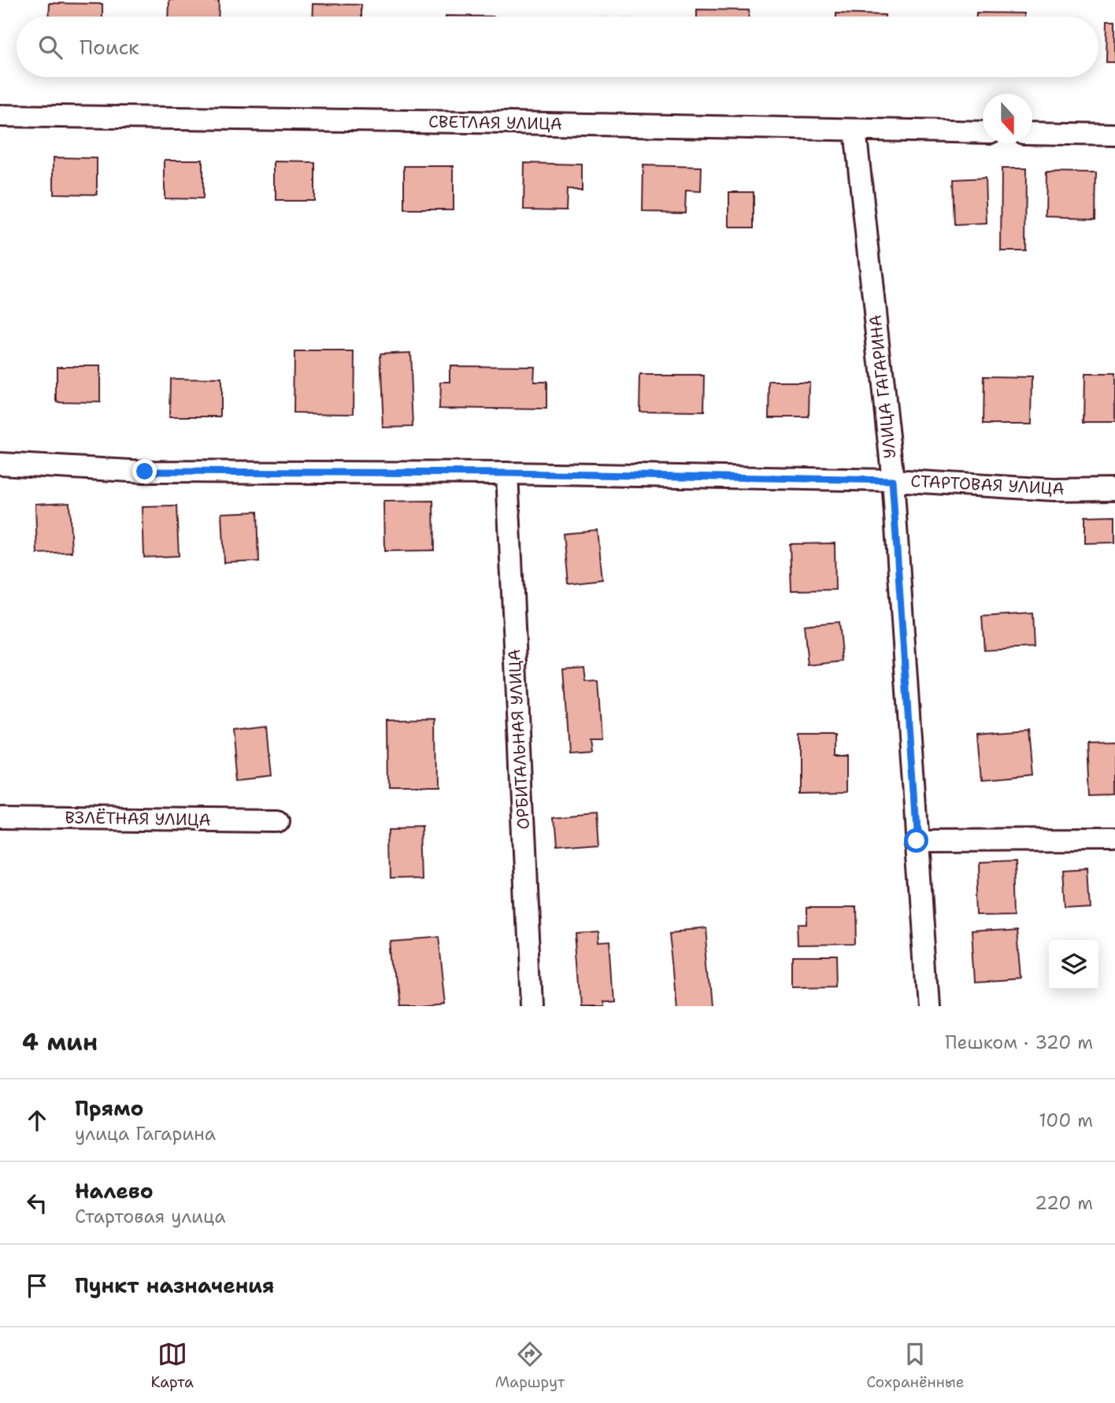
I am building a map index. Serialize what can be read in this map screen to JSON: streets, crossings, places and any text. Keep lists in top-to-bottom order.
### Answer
{
  "streets": {
    "street": [
      "СВЕТЛАЯ УЛИЦА",
      "УЛИЦА ГАГАРИНА",
      "СТАРТОВАЯ УЛИЦА",
      "ОРБИТАЛЬНАЯ УЛИЦА",
      "ВЗЛЁТНАЯ УЛИЦА"
    ]
  },
  "crossings": [
    ["СВЕТЛАЯ УЛИЦА", "УЛИЦА ГАГАРИНА"],
    ["УЛИЦА ГАГАРИНА", "СТАРТОВАЯ УЛИЦА"],
    ["СТАРТОВАЯ УЛИЦА", "ОРБИТАЛЬНАЯ УЛИЦА"]
  ],
  "north": "bottom",
  "page": {
    "search": "Поиск",
    "heading": ["4 мин", "Пешком · 320 m"],
    "list": [
      ["Прямо", "улица Гагарина", "100 m"],
      ["Налево", "Стартовая улица", "220 m"],
      "Пункт назначения"
    ],
    "nav": ["Карта", "Маршрут", "Сохранённые"]
  }
}
